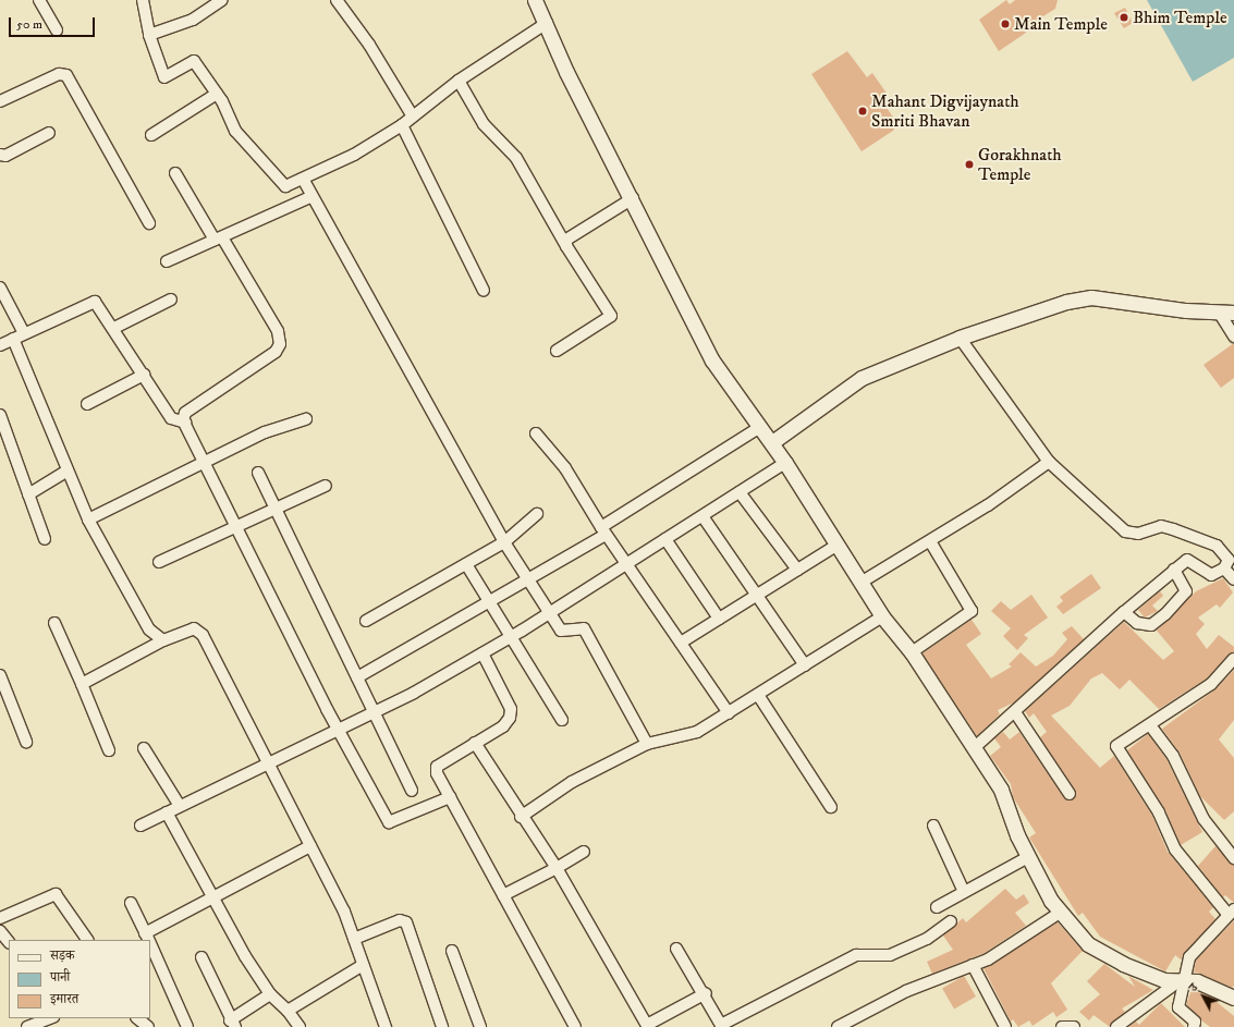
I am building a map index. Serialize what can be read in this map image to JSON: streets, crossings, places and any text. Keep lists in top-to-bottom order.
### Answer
{
  "places": [
    "Bhim Temple",
    "Main Temple",
    "Mahant Digvijaynath Smriti Bhavan",
    "Gorakhnath Temple"
  ],
  "legend": ["सड़क", "पानी", "इमारत"],
  "scale_bar": "50 m",
  "north": "top left"
}
